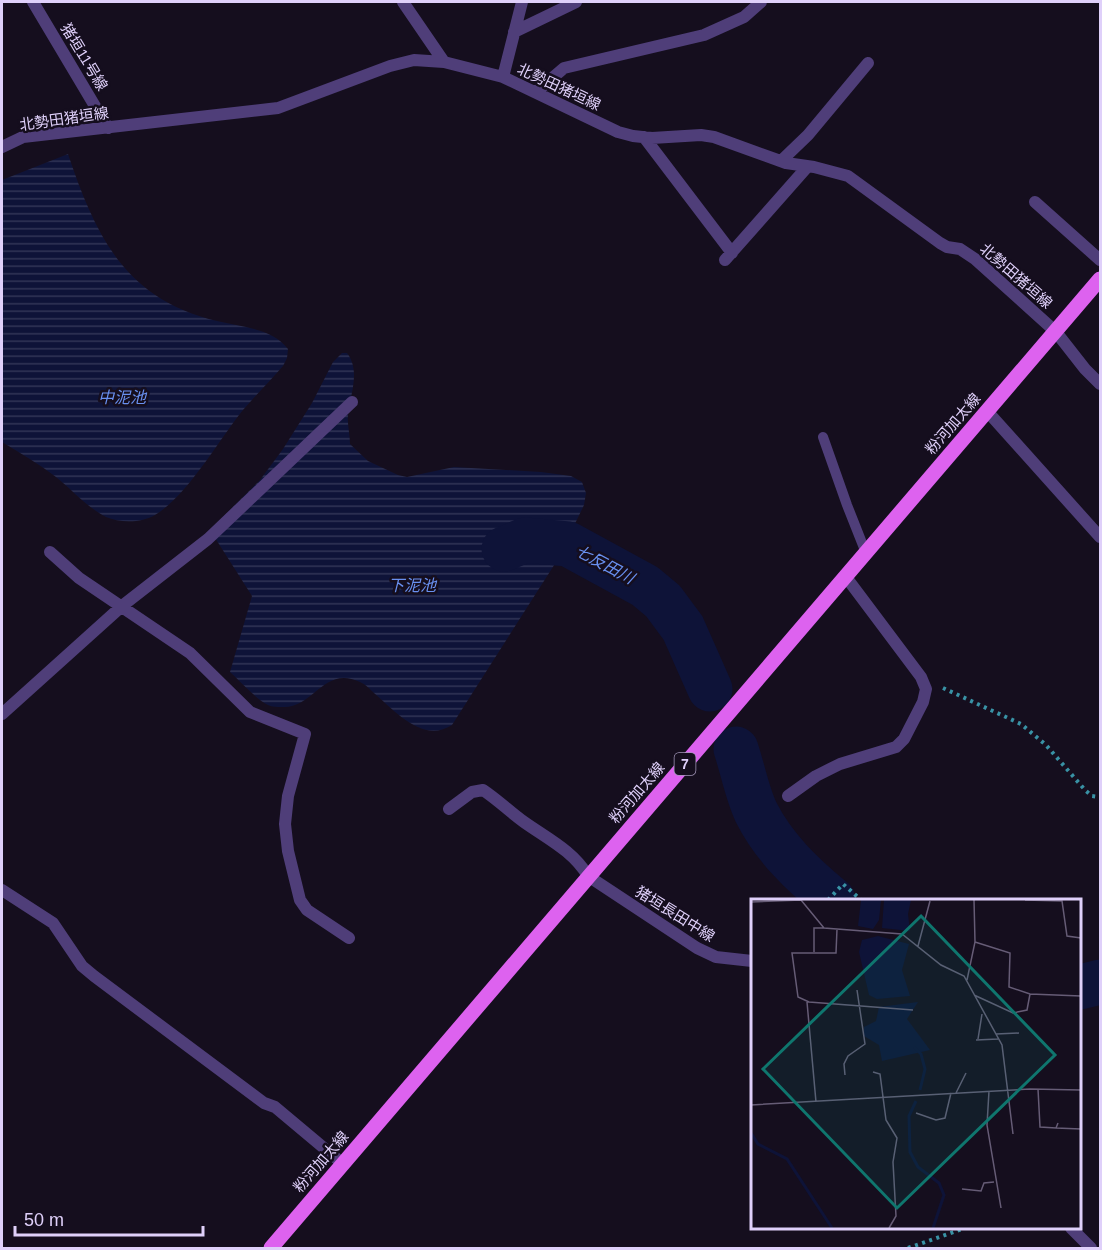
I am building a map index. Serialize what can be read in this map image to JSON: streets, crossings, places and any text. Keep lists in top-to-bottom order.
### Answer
{
  "streets": {
    "main road": ["粉河加太線", "7"],
    "street": ["猪垣11号線", "北勢田猪垣線", "猪垣長田中線"]
  },
  "crossings": [
    ["猪垣11号線", "北勢田猪垣線"],
    ["北勢田猪垣線", "粉河加太線"],
    ["粉河加太線", "猪垣長田中線"]
  ],
  "water": ["中泥池", "七反田川", "下泥池"],
  "scale_bar": "50 m"
}
